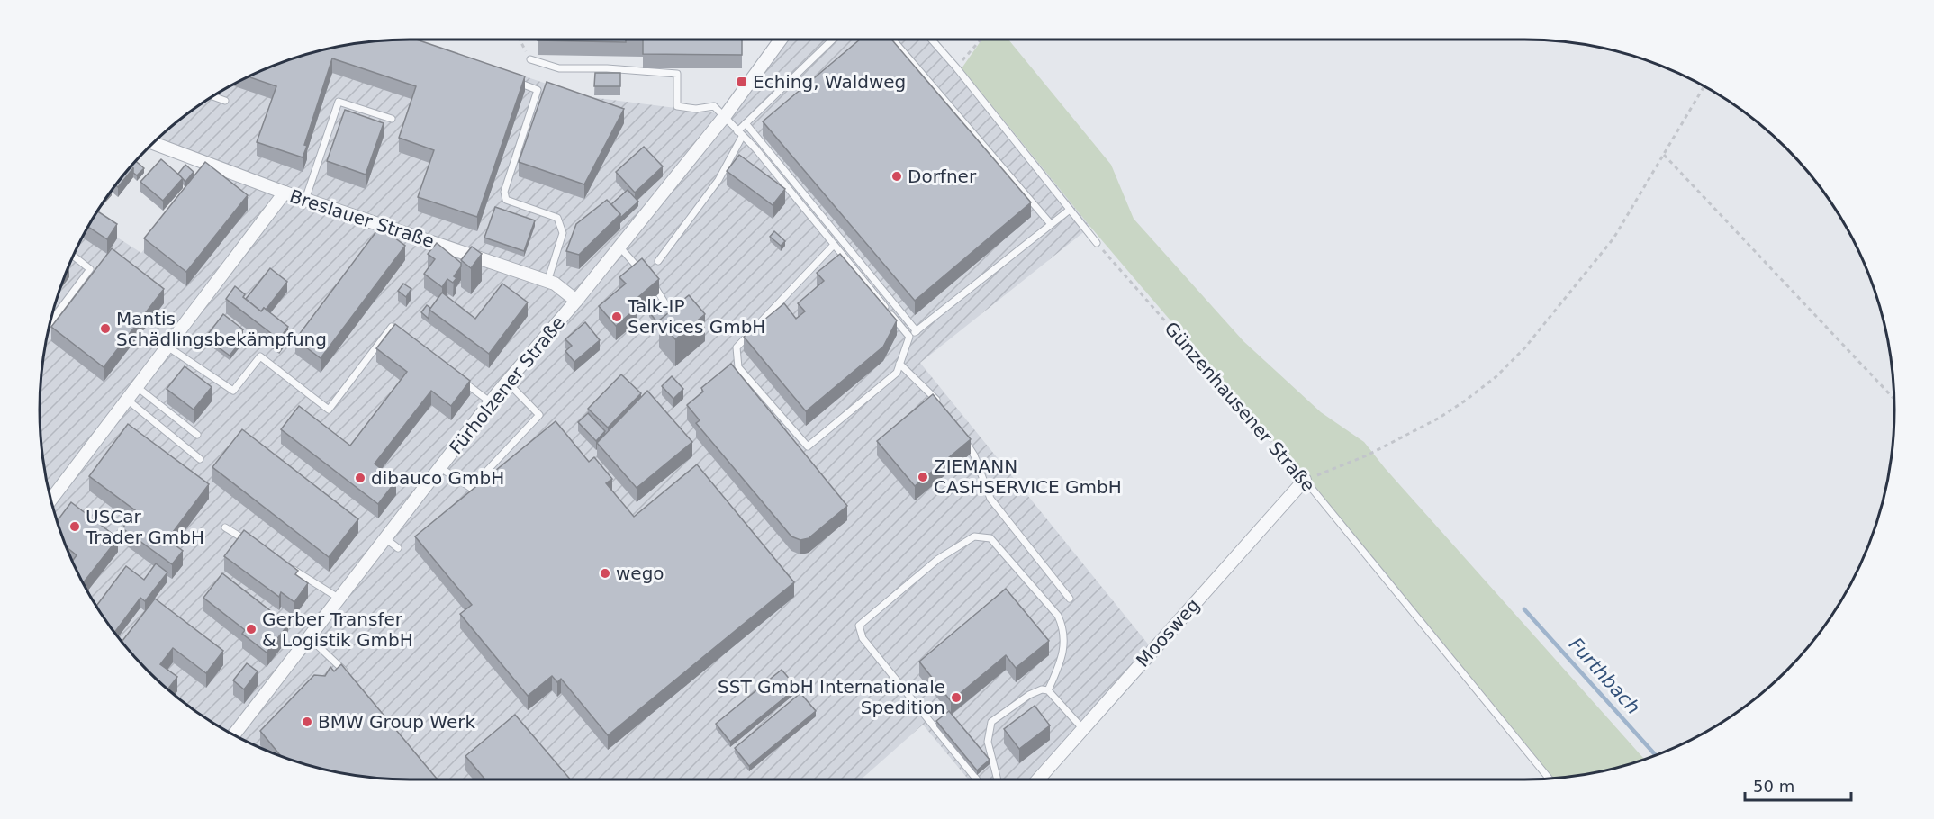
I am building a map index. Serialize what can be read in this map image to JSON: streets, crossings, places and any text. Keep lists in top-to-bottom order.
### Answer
{
  "streets": {
    "street": ["Breslauer Straße", "Fürholzener Straße", "Moosweg"],
    "lane": ["Günzenhausener Straße"]
  },
  "crossings": [
    ["Breslauer Straße", "Fürholzener Straße"],
    ["Günzenhausener Straße", "Moosweg"]
  ],
  "water": ["Furthbach"],
  "places": {
    "transit": ["Eching, Waldweg"],
    "other": [
      "Dorfner",
      "Talk-IP Services GmbH",
      "Mantis Schädlingsbekämpfung",
      "ZIEMANN CASHSERVICE GmbH",
      "dibauco GmbH",
      "USCar Trader GmbH",
      "wego",
      "Gerber Transfer & Logistik GmbH",
      "SST GmbH Internationale Spedition",
      "BMW Group Werk"
    ]
  },
  "scale_bar": "50 m"
}
